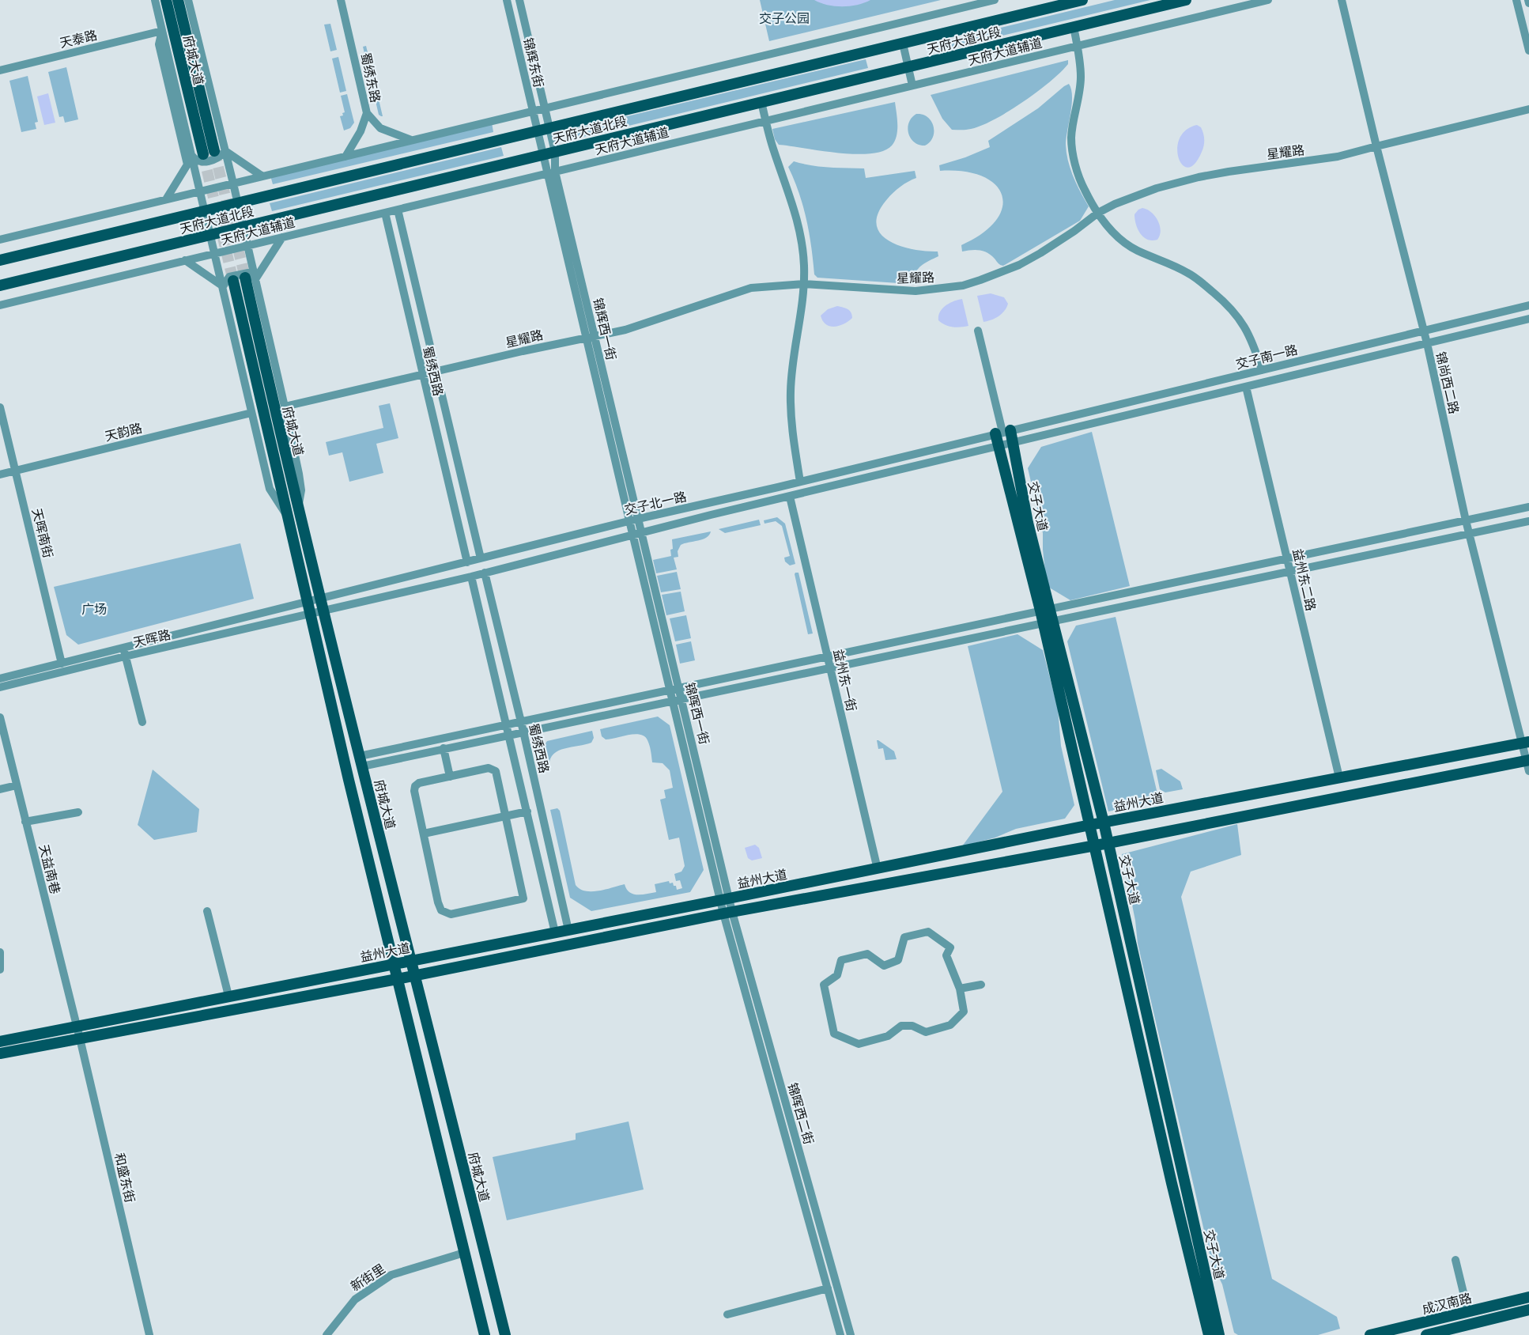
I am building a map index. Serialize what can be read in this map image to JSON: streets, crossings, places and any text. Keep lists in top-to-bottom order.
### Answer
{
  "streets": {
    "main road": [
      "天府大道北段",
      "府城大道",
      "交子大道",
      "益州大道",
      "成汉南路"
    ],
    "street": [
      "天泰路",
      "天府大道辅道",
      "锦辉东街",
      "蜀绣东路",
      "星耀路",
      "锦辉西一街",
      "交子南一路",
      "蜀绣西路",
      "锦尚西二路",
      "天韵路",
      "交子北一路",
      "天晖南街",
      "益州东二路",
      "天晖路",
      "益州东一街",
      "锦晖西一街",
      "天益南巷",
      "锦晖西二街",
      "和盛东街",
      "新街里"
    ]
  },
  "crossings": [
    ["天府大道北段", "锦辉东街"],
    ["天府大道北段", "锦辉西一街"],
    ["天府大道辅道", "锦辉西一街"],
    ["天府大道辅道", "蜀绣西路"],
    ["府城大道", "交子北一路"],
    ["府城大道", "天晖路"],
    ["府城大道", "益州大道"],
    ["府城大道", "新街里"],
    ["锦辉东街", "锦辉西一街"],
    ["星耀路", "锦辉西一街"],
    ["星耀路", "蜀绣西路"],
    ["星耀路", "锦尚西二路"],
    ["锦辉西一街", "交子北一路"],
    ["锦辉西一街", "锦晖西一街"],
    ["交子南一路", "锦尚西二路"],
    ["交子南一路", "交子北一路"],
    ["交子南一路", "交子大道"],
    ["交子南一路", "益州东二路"],
    ["蜀绣西路", "交子北一路"],
    ["蜀绣西路", "益州大道"],
    ["锦尚西二路", "益州大道"],
    ["天韵路", "天晖南街"],
    ["交子北一路", "交子大道"],
    ["交子北一路", "天晖路"],
    ["交子北一路", "益州东一街"],
    ["交子北一路", "锦晖西一街"],
    ["交子大道", "益州大道"],
    ["天晖南街", "天晖路"],
    ["益州东二路", "益州大道"],
    ["益州东一街", "益州大道"],
    ["锦晖西一街", "益州大道"],
    ["锦晖西一街", "锦晖西二街"],
    ["益州大道", "天益南巷"],
    ["益州大道", "锦晖西二街"],
    ["益州大道", "和盛东街"],
    ["天益南巷", "和盛东街"]
  ],
  "parks": ["交子公园", "广场"]
}
